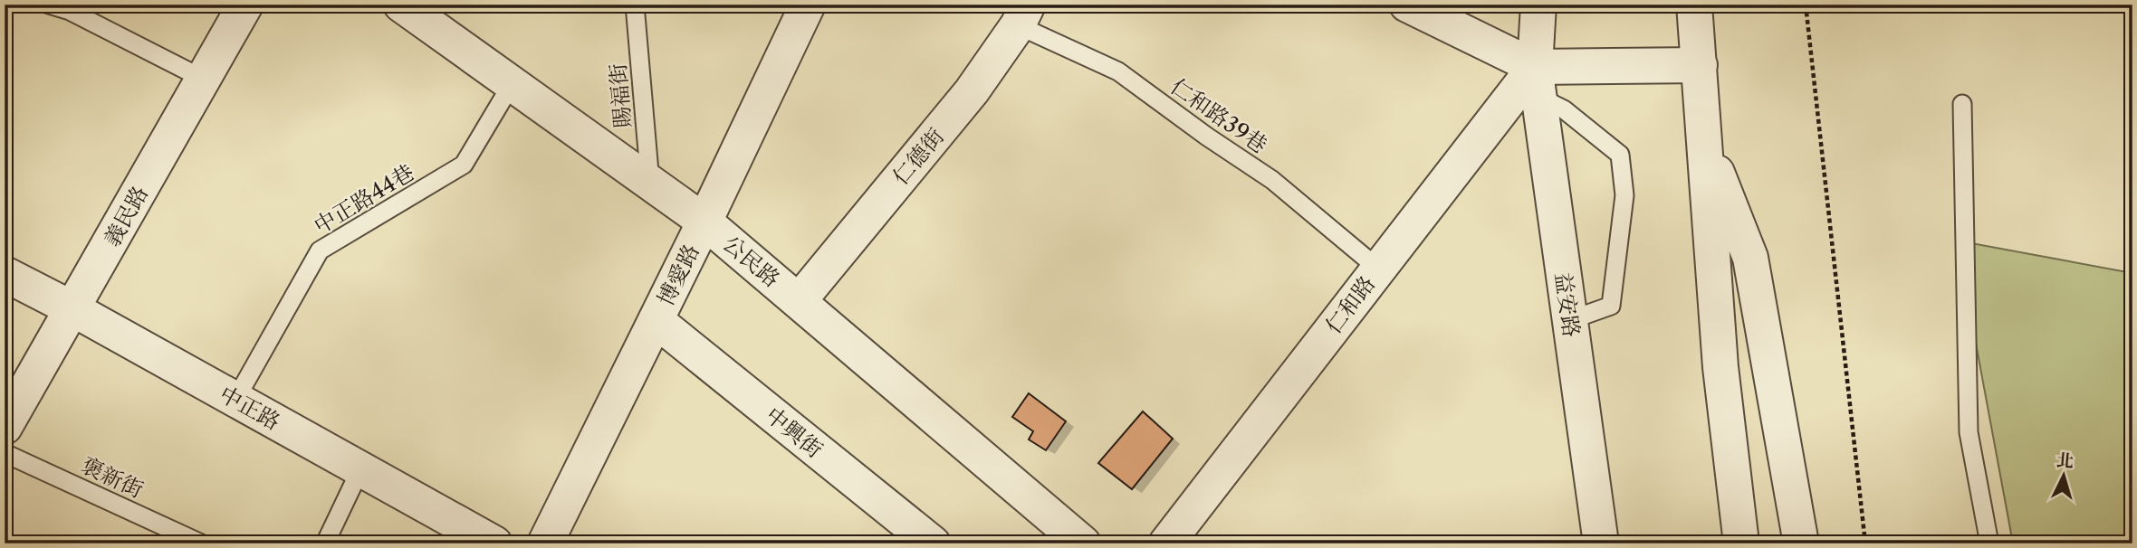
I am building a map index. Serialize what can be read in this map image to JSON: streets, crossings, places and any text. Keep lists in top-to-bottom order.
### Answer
{
  "streets": {
    "street": [
      "仁德街",
      "義民路",
      "公民路",
      "博愛路",
      "仁和路",
      "益安路",
      "中正路",
      "中興街"
    ],
    "lane": [
      "賜福街",
      "仁和路39巷",
      "中正路44巷",
      "褒新街"
    ]
  },
  "crossings": [
    ["賜福街", "公民路"],
    ["仁和路39巷", "仁德街"],
    ["仁和路39巷", "仁和路"],
    ["仁德街", "公民路"],
    ["中正路44巷", "公民路"],
    ["中正路44巷", "中正路"],
    ["義民路", "中正路"],
    ["公民路", "博愛路"],
    ["博愛路", "中興街"],
    ["仁和路", "益安路"]
  ],
  "north": "top"
}
